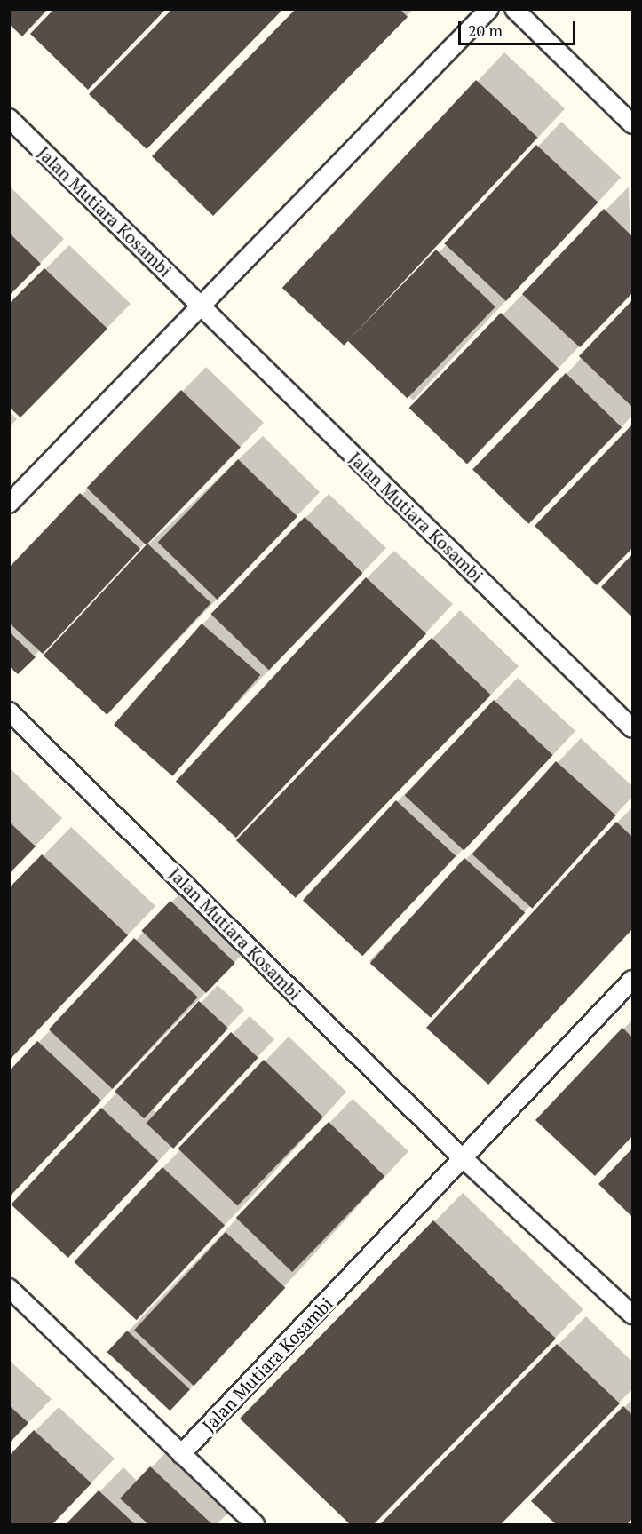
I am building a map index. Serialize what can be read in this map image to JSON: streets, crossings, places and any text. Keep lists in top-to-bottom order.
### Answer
{
  "streets": {
    "lane": ["Jalan Mutiara Kosambi"]
  },
  "scale_bar": "20 m"
}
